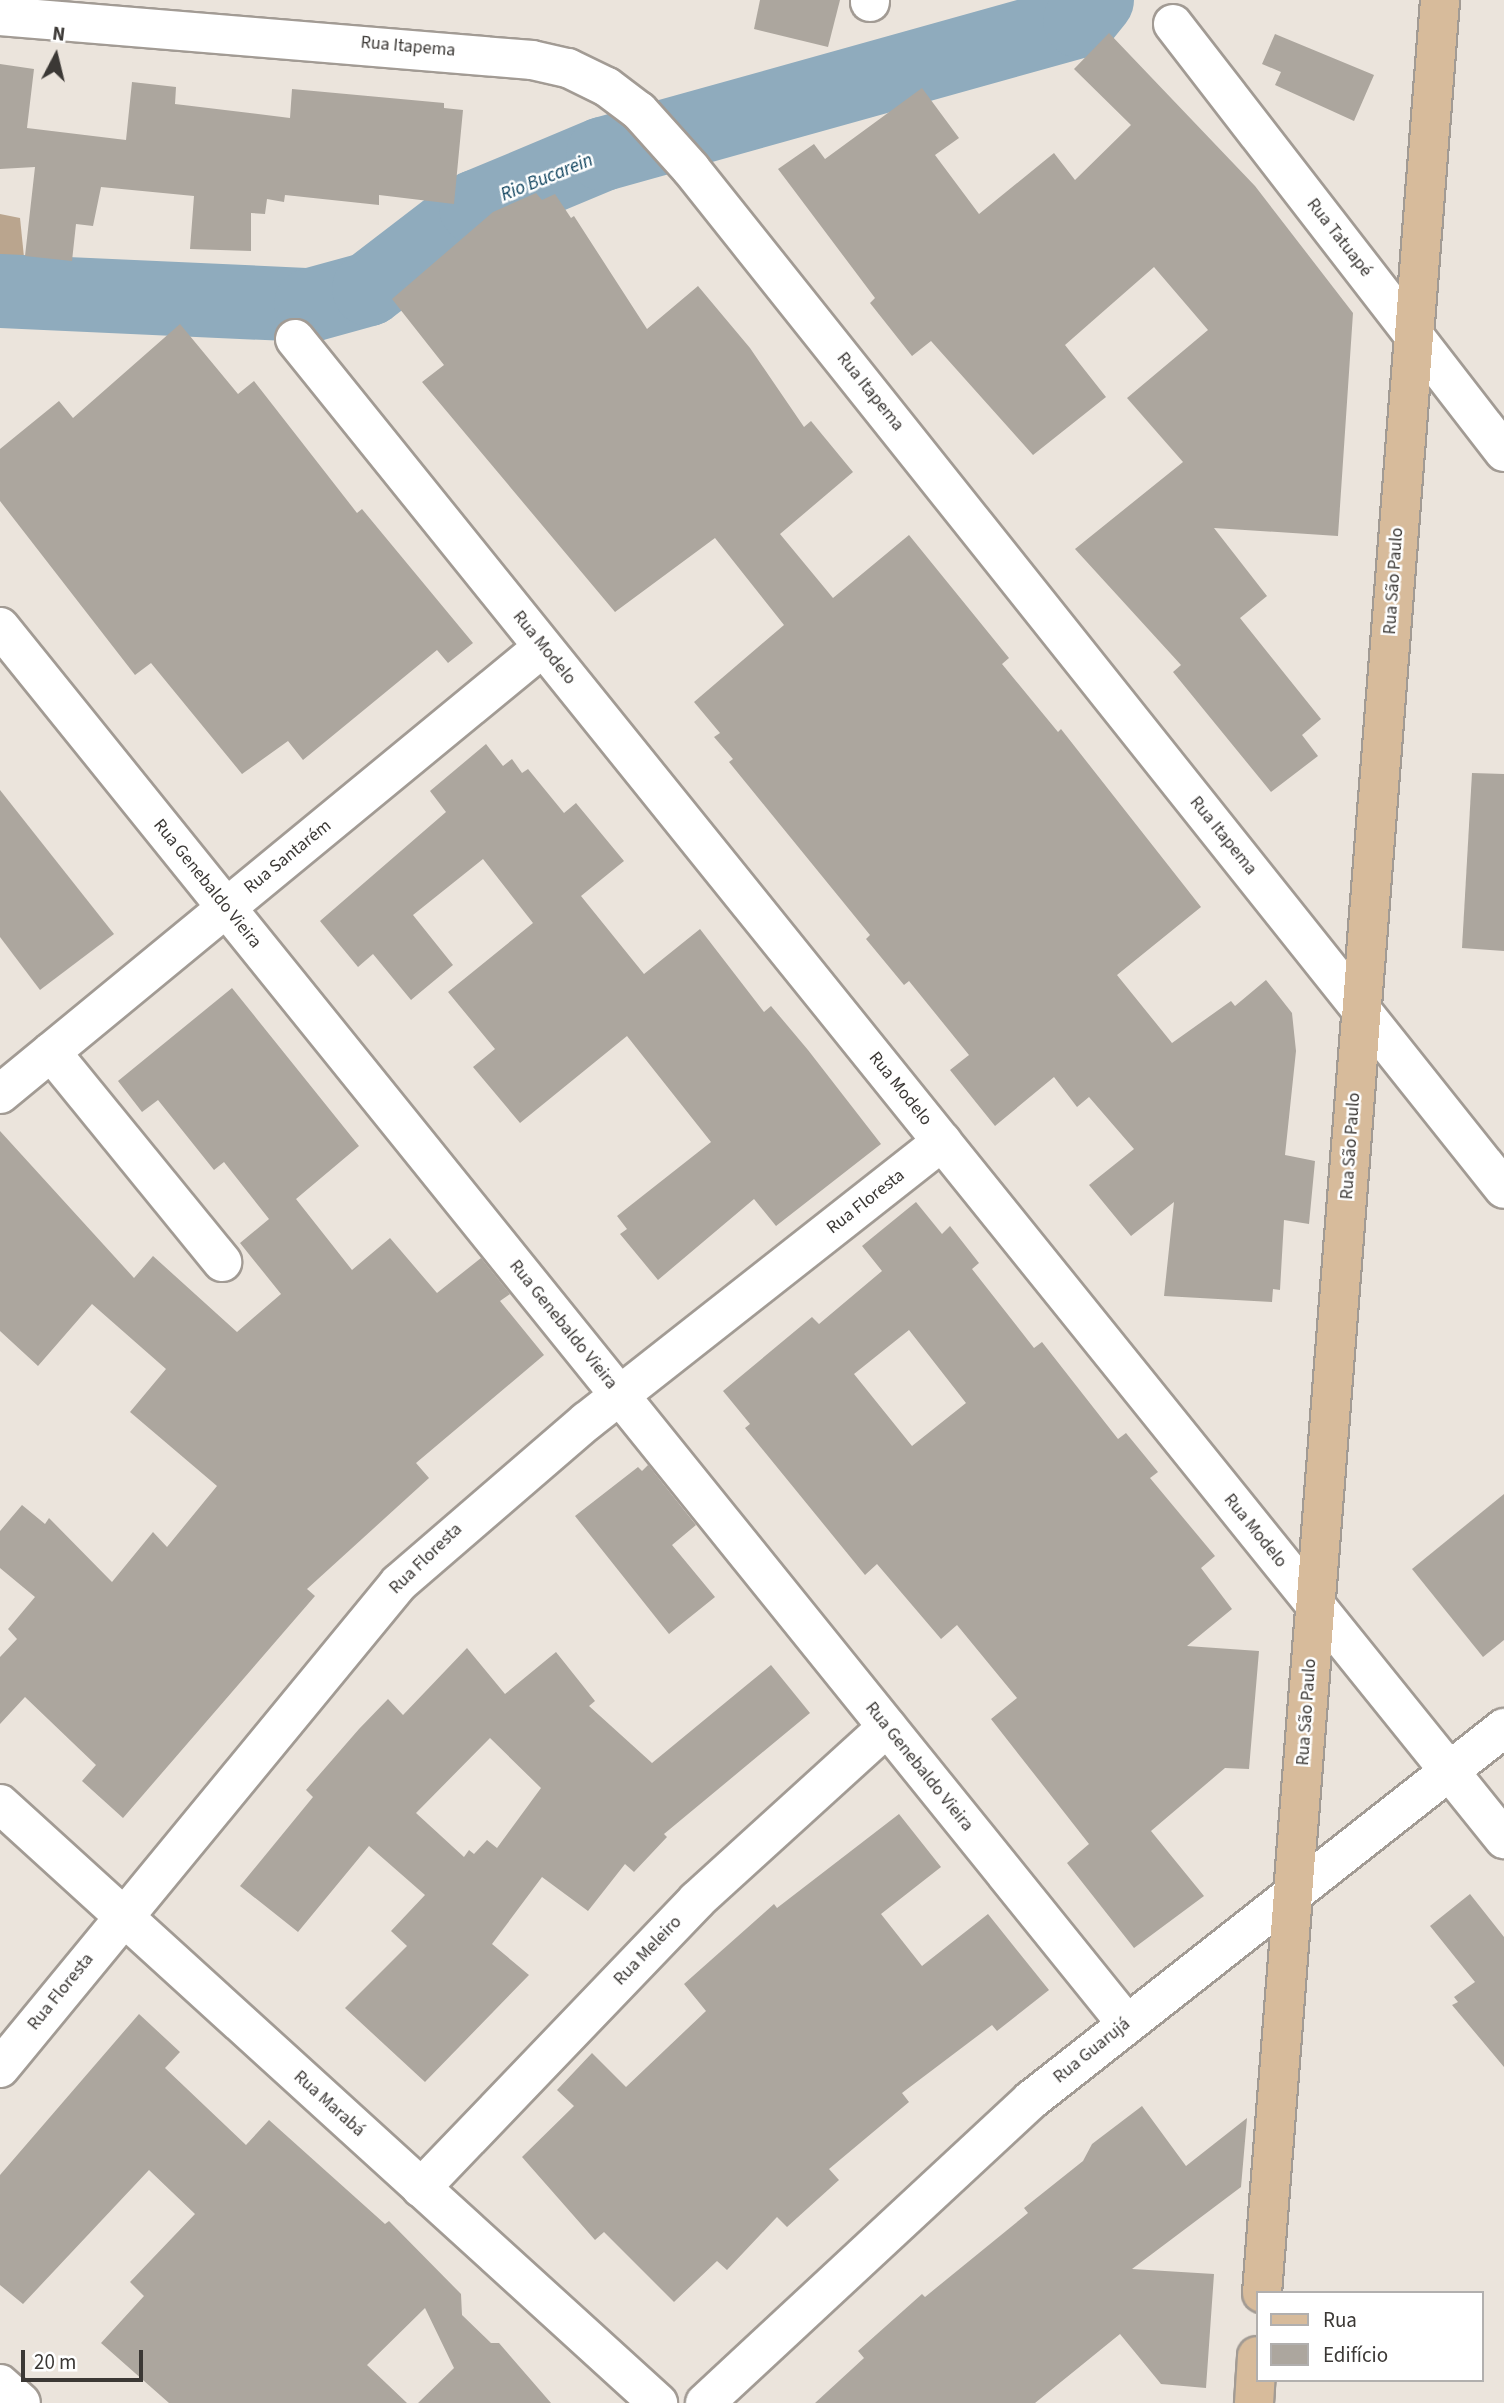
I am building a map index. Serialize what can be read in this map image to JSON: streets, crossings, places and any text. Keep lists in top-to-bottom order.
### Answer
{
  "streets": {
    "main road": ["Rua São Paulo"],
    "street": [
      "Rua Itapema",
      "Rua Tatuapé",
      "Rua Modelo",
      "Rua Santarém",
      "Rua Genebaldo Vieira",
      "Rua Floresta",
      "Rua Meleiro",
      "Rua Guarujá",
      "Rua Marabá"
    ]
  },
  "crossings": [
    ["Rua Itapema", "Rua São Paulo"],
    ["Rua Tatuapé", "Rua São Paulo"],
    ["Rua São Paulo", "Rua Modelo"],
    ["Rua São Paulo", "Rua Guarujá"],
    ["Rua Modelo", "Rua Santarém"],
    ["Rua Modelo", "Rua Floresta"],
    ["Rua Modelo", "Rua Guarujá"],
    ["Rua Santarém", "Rua Genebaldo Vieira"],
    ["Rua Genebaldo Vieira", "Rua Floresta"],
    ["Rua Genebaldo Vieira", "Rua Meleiro"],
    ["Rua Genebaldo Vieira", "Rua Guarujá"],
    ["Rua Floresta", "Rua Marabá"],
    ["Rua Meleiro", "Rua Marabá"]
  ],
  "water": ["Rio Bucarein"],
  "legend": ["Rua", "Edifício"],
  "scale_bar": "20 m",
  "north": "top"
}
